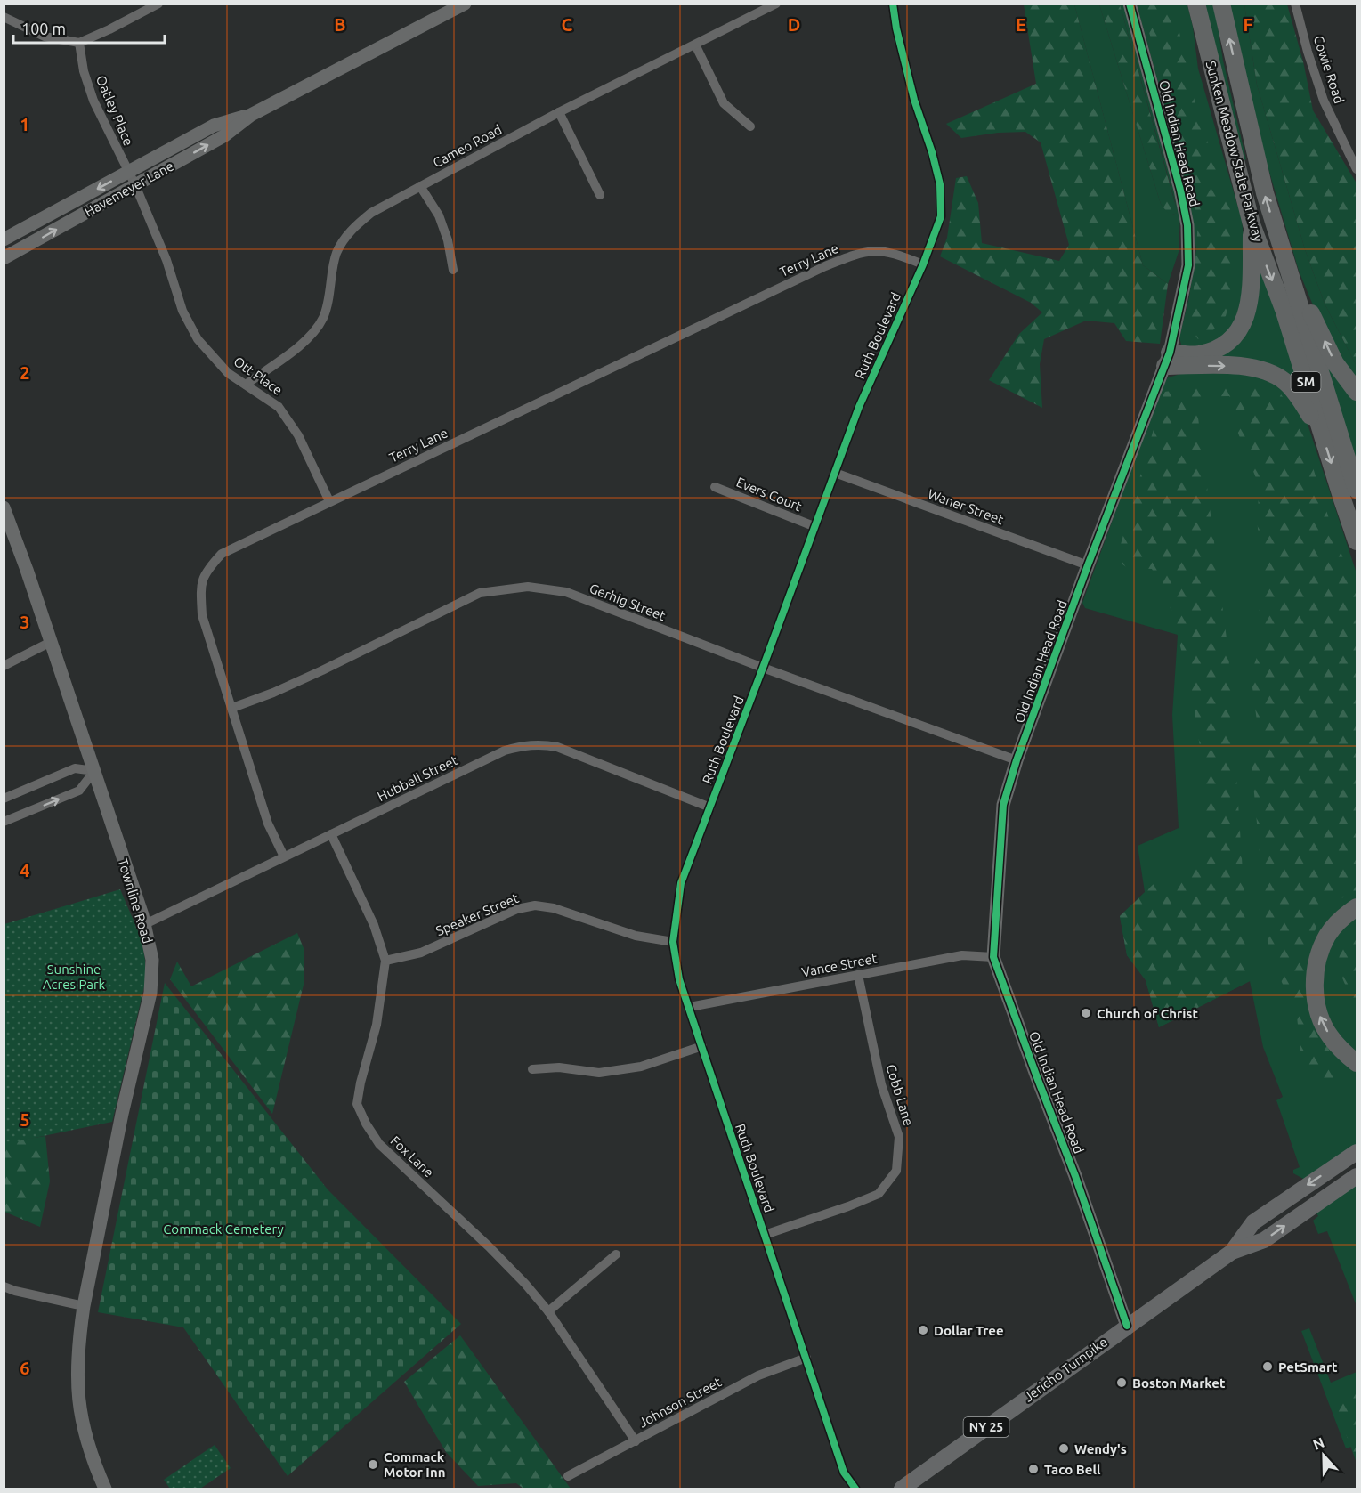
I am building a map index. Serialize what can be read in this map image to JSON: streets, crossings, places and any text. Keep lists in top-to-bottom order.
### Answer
{
  "streets": {
    "highway": ["Sunken Meadow State Parkway", "SM"],
    "main road": ["Jericho Turnpike", "NY 25"],
    "street": [
      "Cowie Road",
      "Oatley Place",
      "Old Indian Head Road",
      "Cameo Road",
      "Havemeyer Lane",
      "Terry Lane",
      "Ruth Boulevard",
      "Ott Place",
      "Evers Court",
      "Waner Street",
      "Gerhig Street",
      "Hubbell Street",
      "Townline Road",
      "Speaker Street",
      "Vance Street",
      "Cobb Lane",
      "Fox Lane",
      "Johnson Street"
    ]
  },
  "crossings": [
    ["Oatley Place", "Havemeyer Lane"],
    ["Oatley Place", "Ott Place"],
    ["Old Indian Head Road", "Waner Street"],
    ["Old Indian Head Road", "Gerhig Street"],
    ["Old Indian Head Road", "Vance Street"],
    ["Old Indian Head Road", "Jericho Turnpike"],
    ["Cameo Road", "Ott Place"],
    ["Havemeyer Lane", "Ott Place"],
    ["Terry Lane", "Ruth Boulevard"],
    ["Terry Lane", "Ott Place"],
    ["Terry Lane", "Gerhig Street"],
    ["Terry Lane", "Hubbell Street"],
    ["Ruth Boulevard", "Evers Court"],
    ["Ruth Boulevard", "Waner Street"],
    ["Ruth Boulevard", "Gerhig Street"],
    ["Ruth Boulevard", "Hubbell Street"],
    ["Ruth Boulevard", "Speaker Street"],
    ["Ruth Boulevard", "Vance Street"],
    ["Ruth Boulevard", "Cobb Lane"],
    ["Ruth Boulevard", "Johnson Street"],
    ["Hubbell Street", "Townline Road"],
    ["Hubbell Street", "Fox Lane"],
    ["Speaker Street", "Fox Lane"],
    ["Vance Street", "Cobb Lane"],
    ["Fox Lane", "Johnson Street"]
  ],
  "parks": ["Sunshine Acres Park", "Commack Cemetery"],
  "places": [
    "Church of Christ",
    "Dollar Tree",
    "PetSmart",
    "Boston Market",
    "Wendy's",
    "Commack Motor Inn",
    "Taco Bell"
  ],
  "scale_bar": "100 m",
  "north": "top",
  "grid": {
    "columns": [
      "B",
      "C",
      "D",
      "E",
      "F"
    ],
    "rows": [
      "1",
      "2",
      "3",
      "4",
      "5",
      "6"
    ]
  }
}
